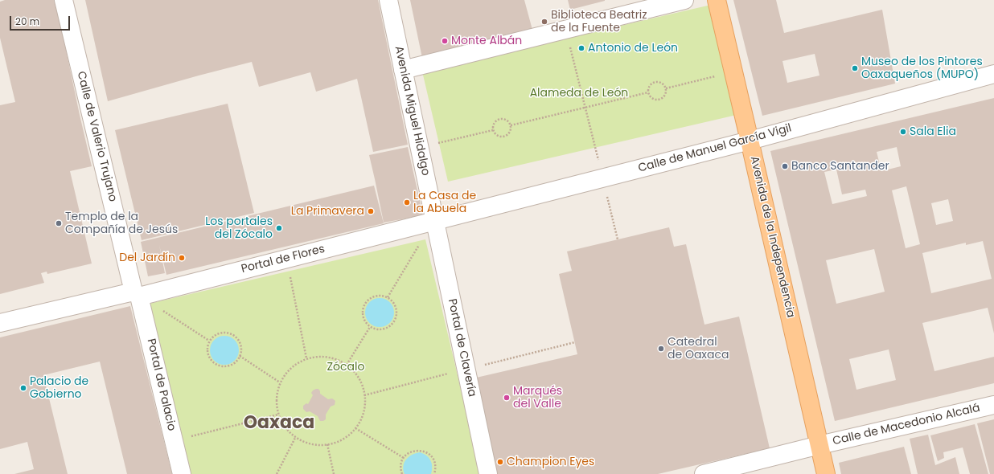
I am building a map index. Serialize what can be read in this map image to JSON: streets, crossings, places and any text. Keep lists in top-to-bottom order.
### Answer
{
  "streets": {
    "main road": ["Avenida de la Independencia"],
    "street": [
      "Avenida Miguel Hidalgo",
      "Calle de Valerio Trujano",
      "Calle de Manuel García Vigil",
      "Portal de Flores",
      "Portal de Clavería",
      "Portal de Palacio",
      "Calle de Macedonio Alcalá"
    ]
  },
  "crossings": [
    ["Avenida Miguel Hidalgo", "Calle de Manuel García Vigil"],
    ["Avenida Miguel Hidalgo", "Portal de Flores"],
    ["Avenida Miguel Hidalgo", "Portal de Clavería"],
    ["Calle de Valerio Trujano", "Portal de Flores"],
    ["Calle de Valerio Trujano", "Portal de Palacio"],
    ["Calle de Manuel García Vigil", "Avenida de la Independencia"],
    ["Calle de Manuel García Vigil", "Portal de Flores"],
    ["Calle de Manuel García Vigil", "Portal de Clavería"],
    ["Avenida de la Independencia", "Calle de Macedonio Alcalá"],
    ["Portal de Flores", "Portal de Clavería"],
    ["Portal de Flores", "Portal de Palacio"]
  ],
  "districts": ["Oaxaca"],
  "parks": ["Alameda de León", "Zócalo"],
  "places": [
    "Biblioteca Beatriz de la Fuente",
    "Monte Albán",
    "Antonio de León",
    "Museo de los Pintores Oaxaqueños (MUPO)",
    "Sala Elia",
    "Banco Santander",
    "La Casa de la Abuela",
    "La Primavera",
    "Templo de la Compañía de Jesús",
    "Los portales del Zócalo",
    "Del Jardín",
    "Catedral de Oaxaca",
    "Palacio de Gobierno",
    "Marqués del Valle",
    "Champion Eyes"
  ],
  "scale_bar": "20 m"
}
